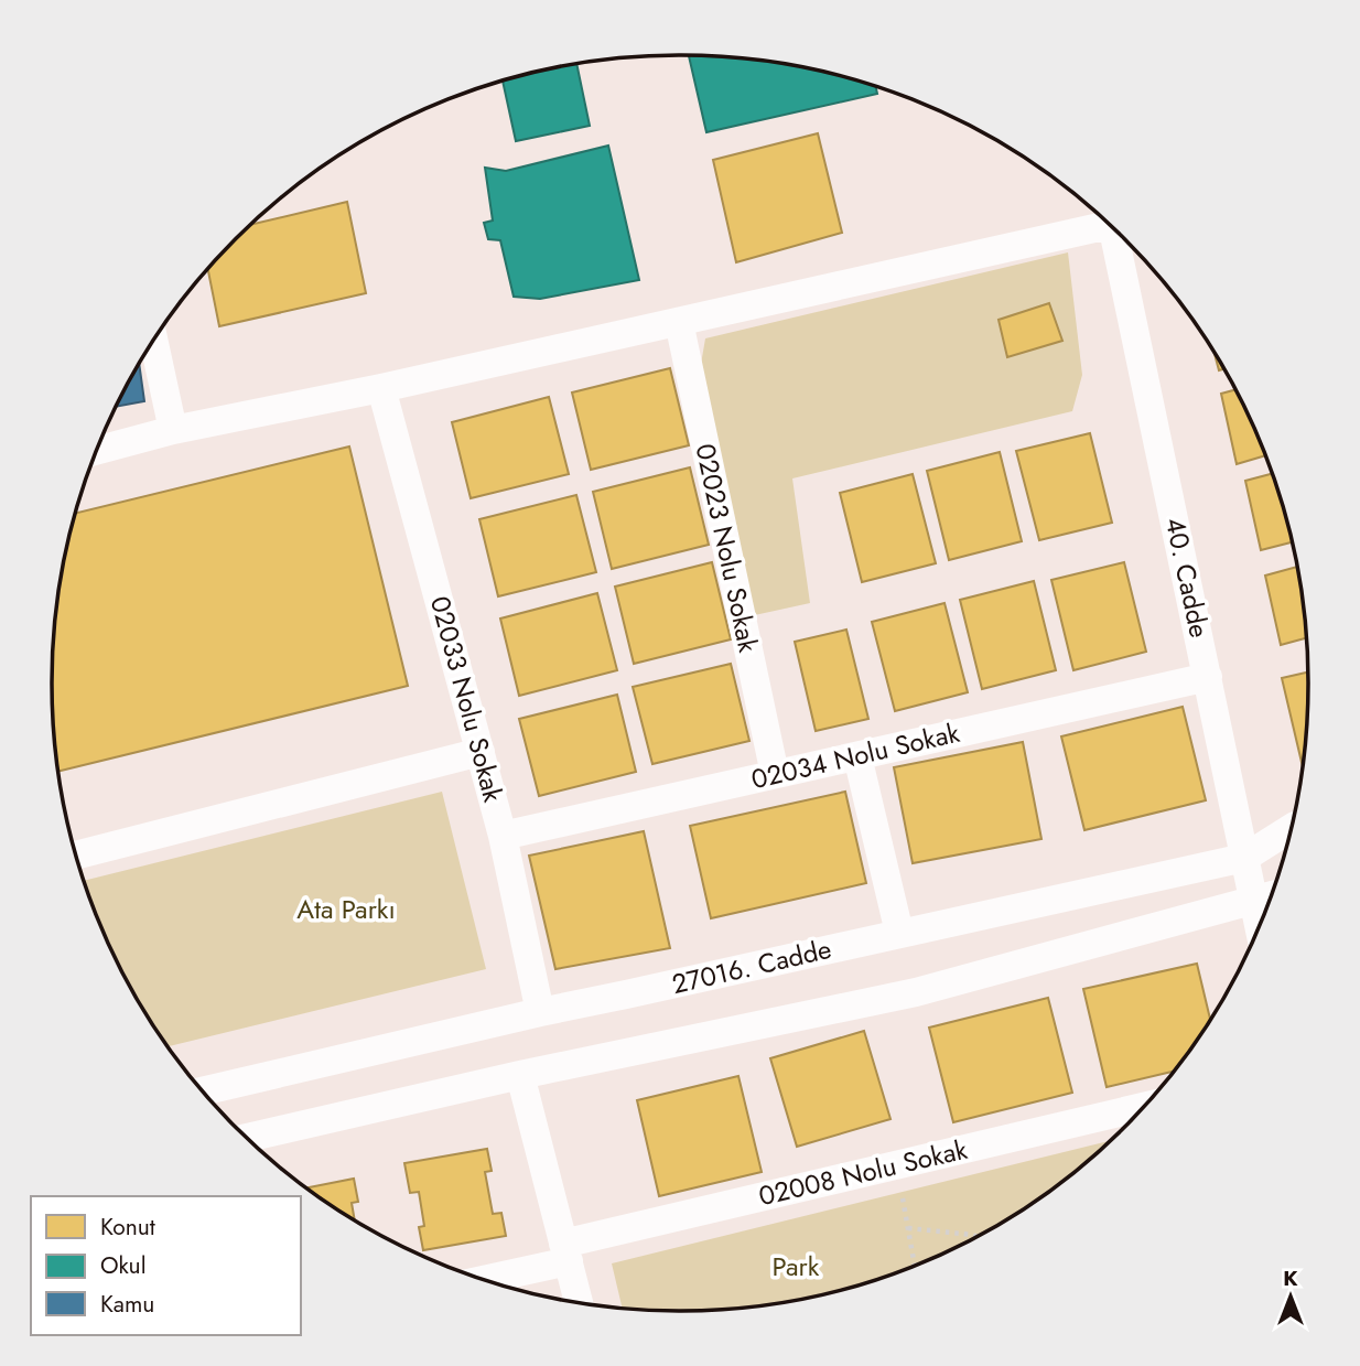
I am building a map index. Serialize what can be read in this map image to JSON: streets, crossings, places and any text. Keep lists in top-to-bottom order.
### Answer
{
  "streets": {
    "street": [
      "02023 Nolu Sokak",
      "40. Cadde",
      "02033 Nolu Sokak",
      "02034 Nolu Sokak",
      "27016. Cadde",
      "02008 Nolu Sokak"
    ]
  },
  "crossings": [
    ["02023 Nolu Sokak", "02034 Nolu Sokak"],
    ["40. Cadde", "02034 Nolu Sokak"],
    ["40. Cadde", "27016. Cadde"],
    ["02033 Nolu Sokak", "02034 Nolu Sokak"],
    ["02033 Nolu Sokak", "27016. Cadde"]
  ],
  "parks": ["Ata Parkı", "Park"],
  "legend": ["Konut", "Okul", "Kamu"],
  "north": "top"
}
